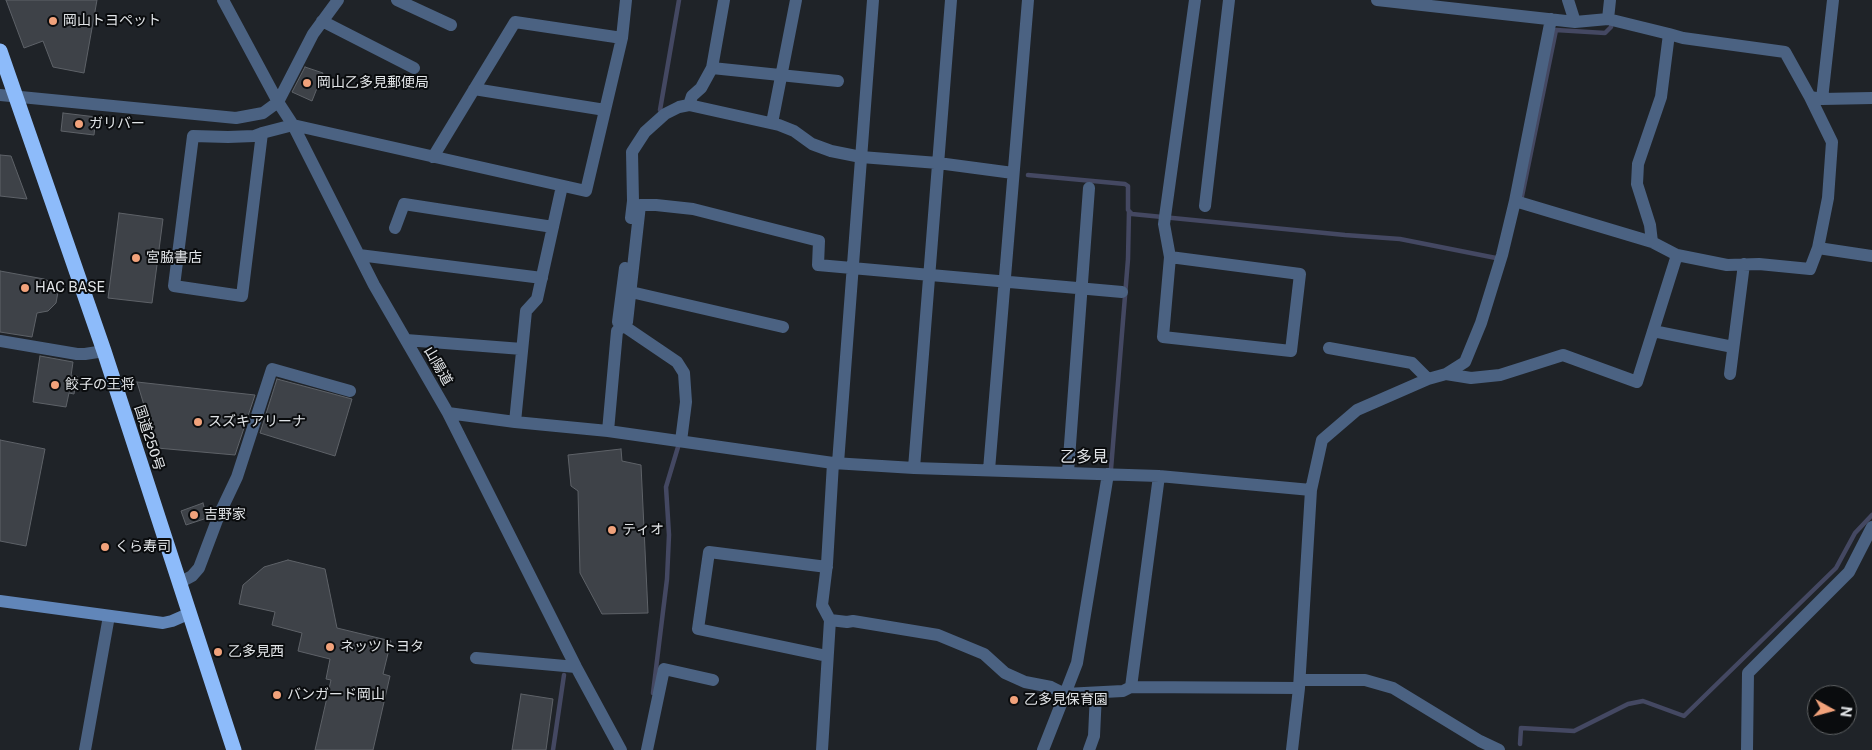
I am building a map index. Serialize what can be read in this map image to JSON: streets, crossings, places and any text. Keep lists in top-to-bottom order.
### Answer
{
  "streets": {
    "highway": ["国道250号"],
    "street": ["山陽道"]
  },
  "districts": ["乙多見"],
  "places": [
    "岡山トヨペット",
    "岡山乙多見郵便局",
    "ガリバー",
    "宮脇書店",
    "HAC BASE",
    "餃子の王将",
    "スズキアリーナ",
    "吉野家",
    "ティオ",
    "くら寿司",
    "ネッツトヨタ",
    "乙多見西",
    "バンガード岡山",
    "乙多見保育園"
  ],
  "north": "right"
}
